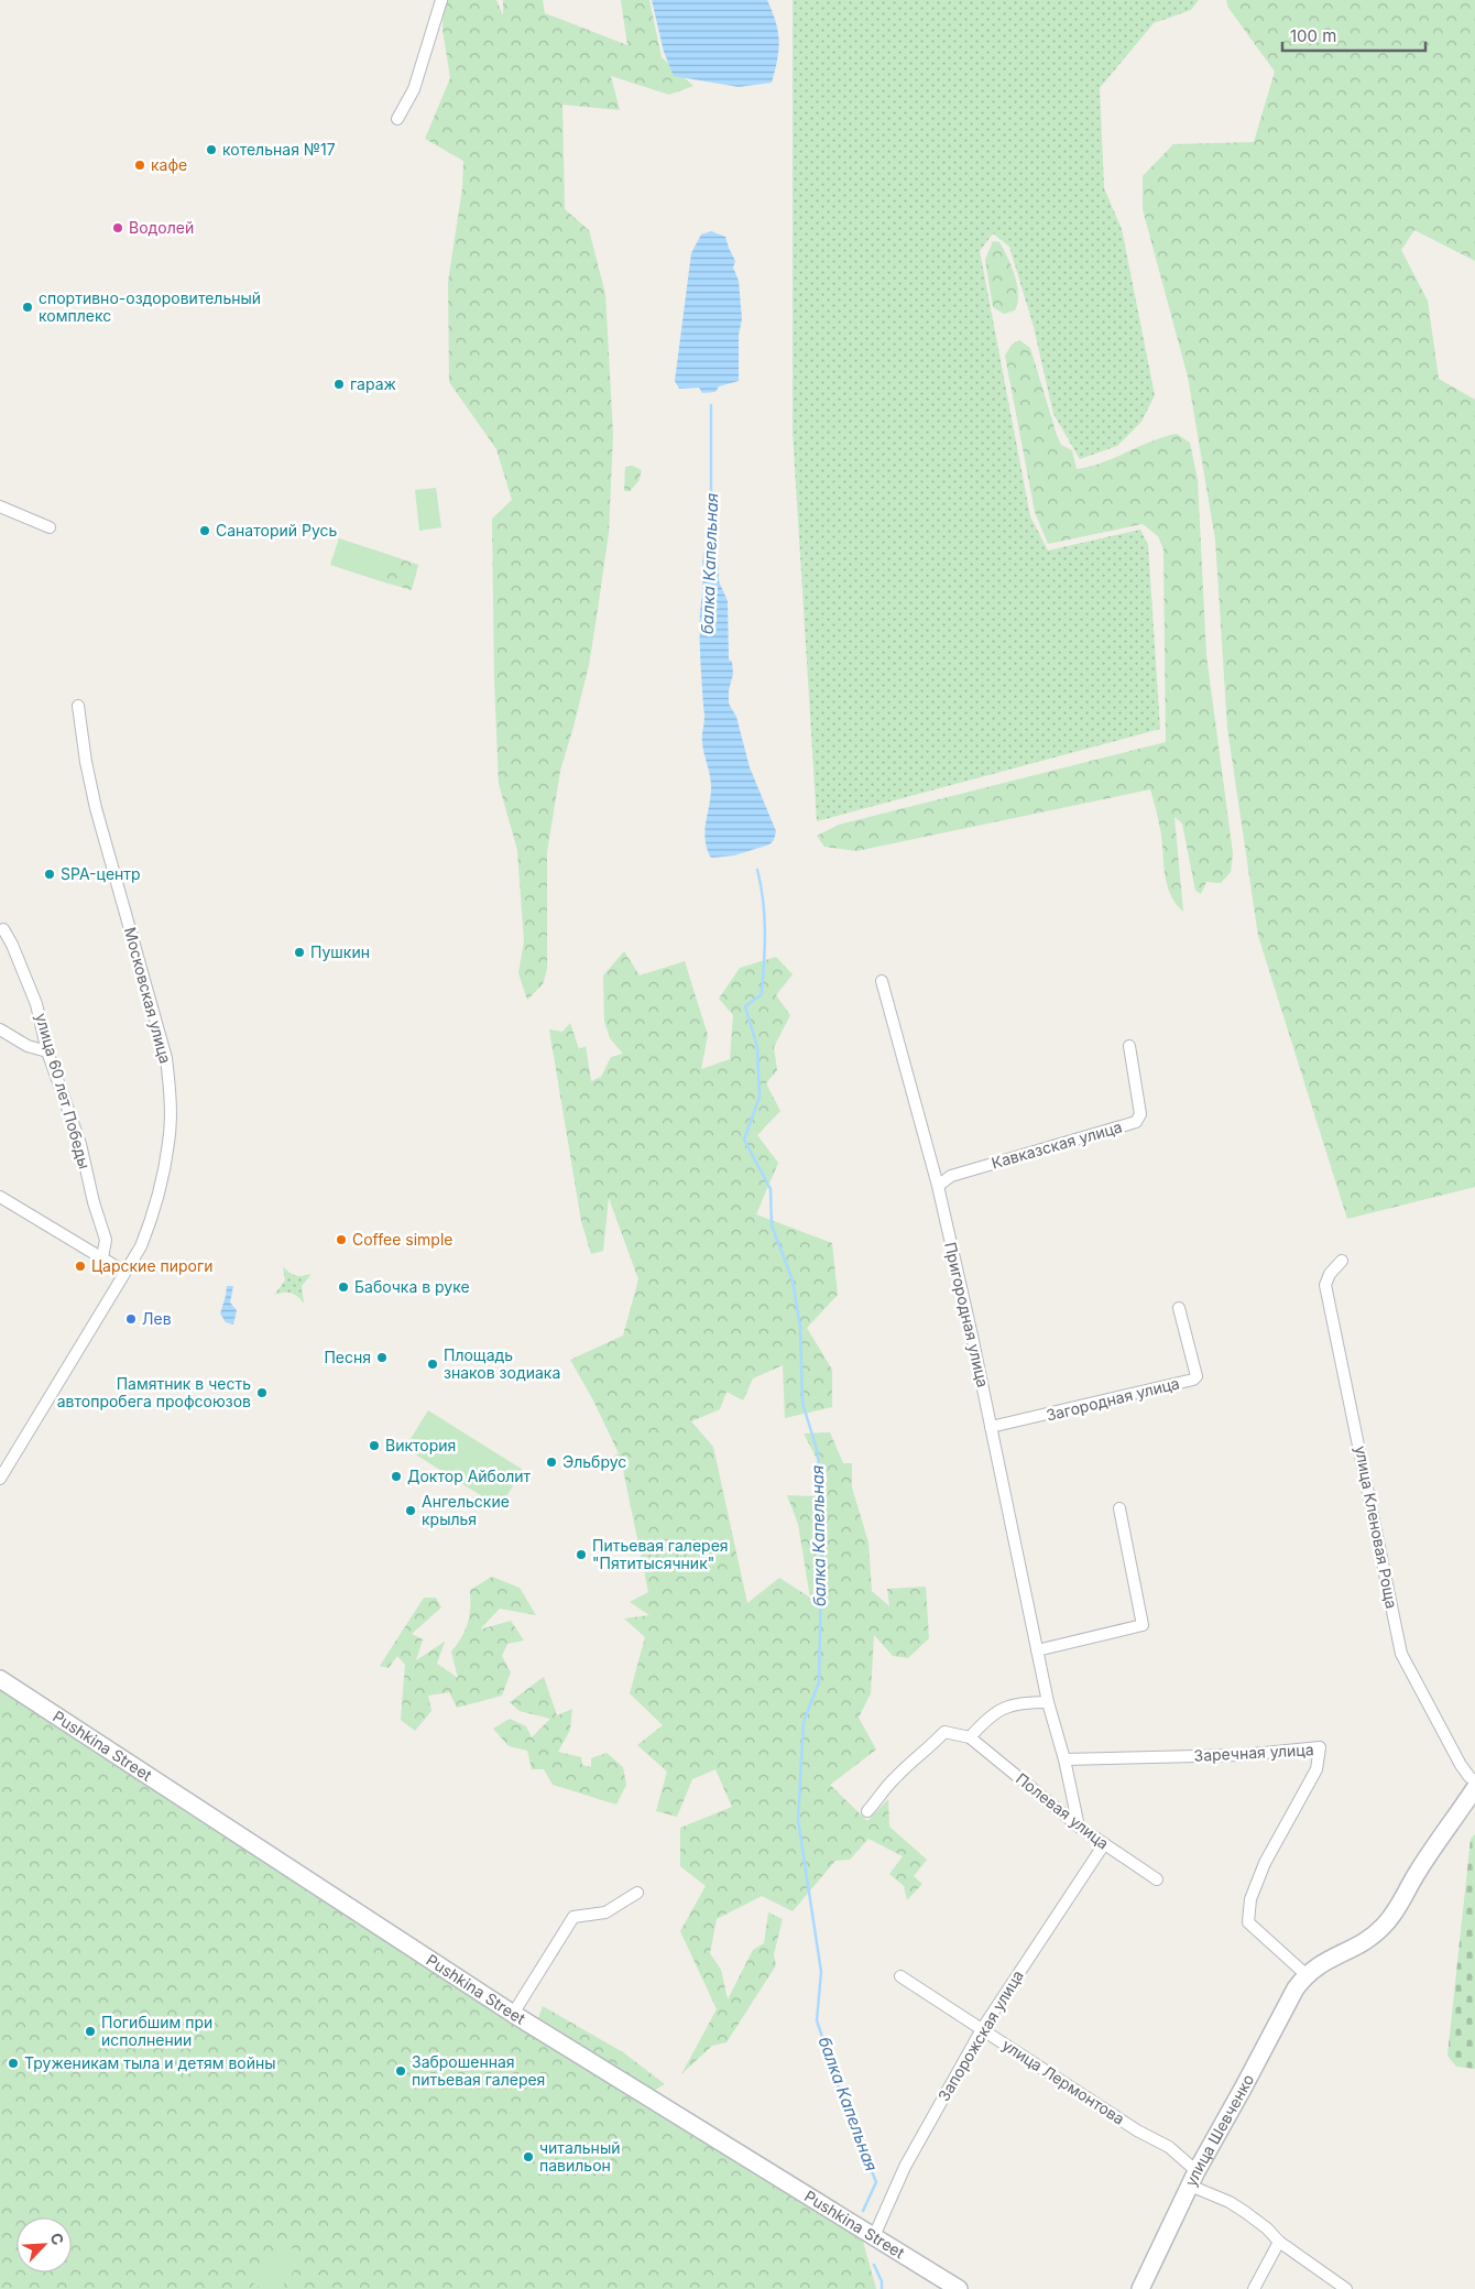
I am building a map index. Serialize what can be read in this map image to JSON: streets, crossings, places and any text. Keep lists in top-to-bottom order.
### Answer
{
  "streets": {
    "street": [
      "Московская улица",
      "улица 60 лет Победы",
      "Кавказская улица",
      "Пригородная улица",
      "Загородная улица",
      "улица Кленовая Роща",
      "Pushkina Street",
      "Заречная улица",
      "Полевая улица",
      "Запорожская улица",
      "улица Лермонтова",
      "улица Шевченко"
    ]
  },
  "crossings": [
    ["Кавказская улица", "Пригородная улица"],
    ["Пригородная улица", "Загородная улица"],
    ["Пригородная улица", "Заречная улица"],
    ["Пригородная улица", "Полевая улица"],
    ["Pushkina Street", "Запорожская улица"],
    ["Заречная улица", "улица Шевченко"],
    ["Полевая улица", "Запорожская улица"],
    ["Запорожская улица", "улица Лермонтова"],
    ["улица Лермонтова", "улица Шевченко"]
  ],
  "water": ["балка Капельная"],
  "places": [
    "котельная №17",
    "кафе",
    "Водолей",
    "спортивно-оздоровительный комплекс",
    "гараж",
    "Санаторий Русь",
    "SPA-центр",
    "Пушкин",
    "Coffee simple",
    "Царские пироги",
    "Бабочка в руке",
    "Лев",
    "Песня",
    "Площадь знаков зодиака",
    "Памятник в честь автопробега профсоюзов",
    "Виктория",
    "Эльбрус",
    "Доктор Айболит",
    "Ангельские крылья",
    "Питьевая галерея \"Пятитысячник\"",
    "Погибшим при исполнении",
    "Труженикам тыла и детям войны",
    "Заброшенная питьевая галерея",
    "читальный павильон"
  ],
  "scale_bar": "100 m",
  "north": "top right"
}
